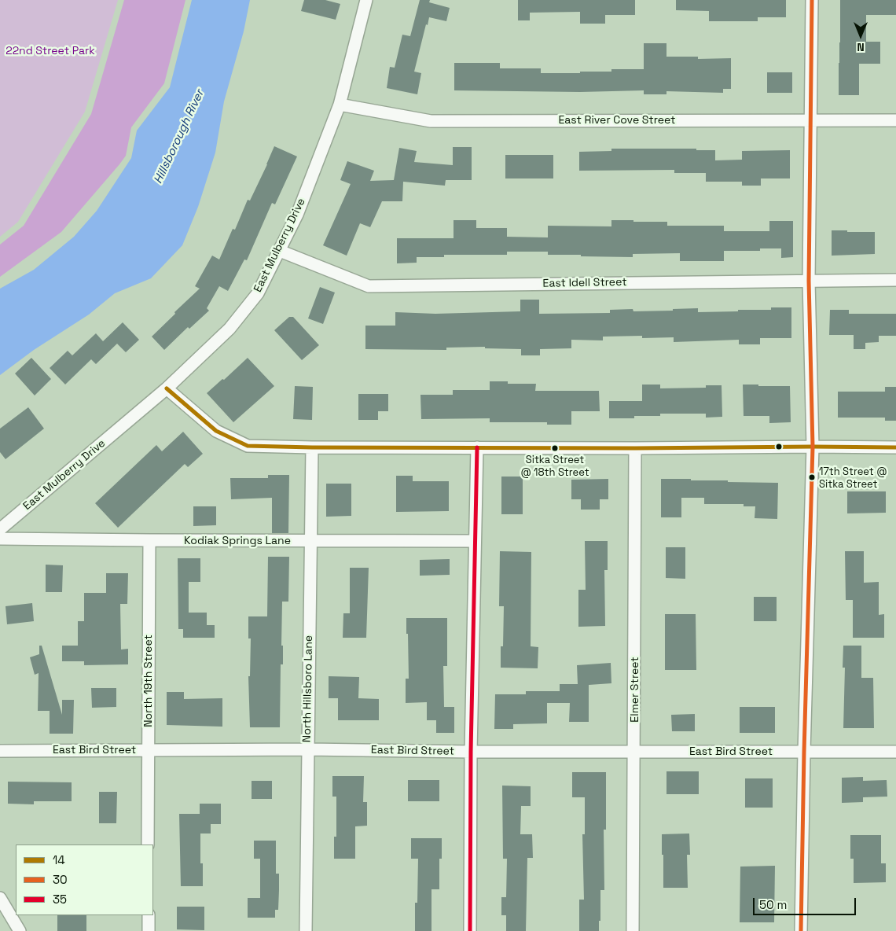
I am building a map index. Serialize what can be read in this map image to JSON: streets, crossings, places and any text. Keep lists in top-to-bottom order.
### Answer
{
  "streets": {
    "street": [
      "East River Cove Street",
      "East Mulberry Drive",
      "East Idell Street",
      "Kodiak Springs Lane",
      "North 19th Street",
      "North Hillsboro Lane",
      "Elmer Street",
      "East Bird Street"
    ]
  },
  "crossings": [
    ["East River Cove Street", "East Mulberry Drive"],
    ["East Mulberry Drive", "East Idell Street"],
    ["Kodiak Springs Lane", "North 19th Street"],
    ["Kodiak Springs Lane", "North Hillsboro Lane"],
    ["North 19th Street", "East Bird Street"],
    ["North Hillsboro Lane", "East Bird Street"],
    ["Elmer Street", "East Bird Street"]
  ],
  "water": ["Hillsborough River"],
  "parks": ["22nd Street Park"],
  "places": ["Sitka Street @ 18th Street", "17th Street @ Sitka Street"],
  "lines": ["transit line 30", "transit line 14", "transit line 35"],
  "legend": ["14", "30", "35"],
  "scale_bar": "50 m",
  "north": "bottom"
}
